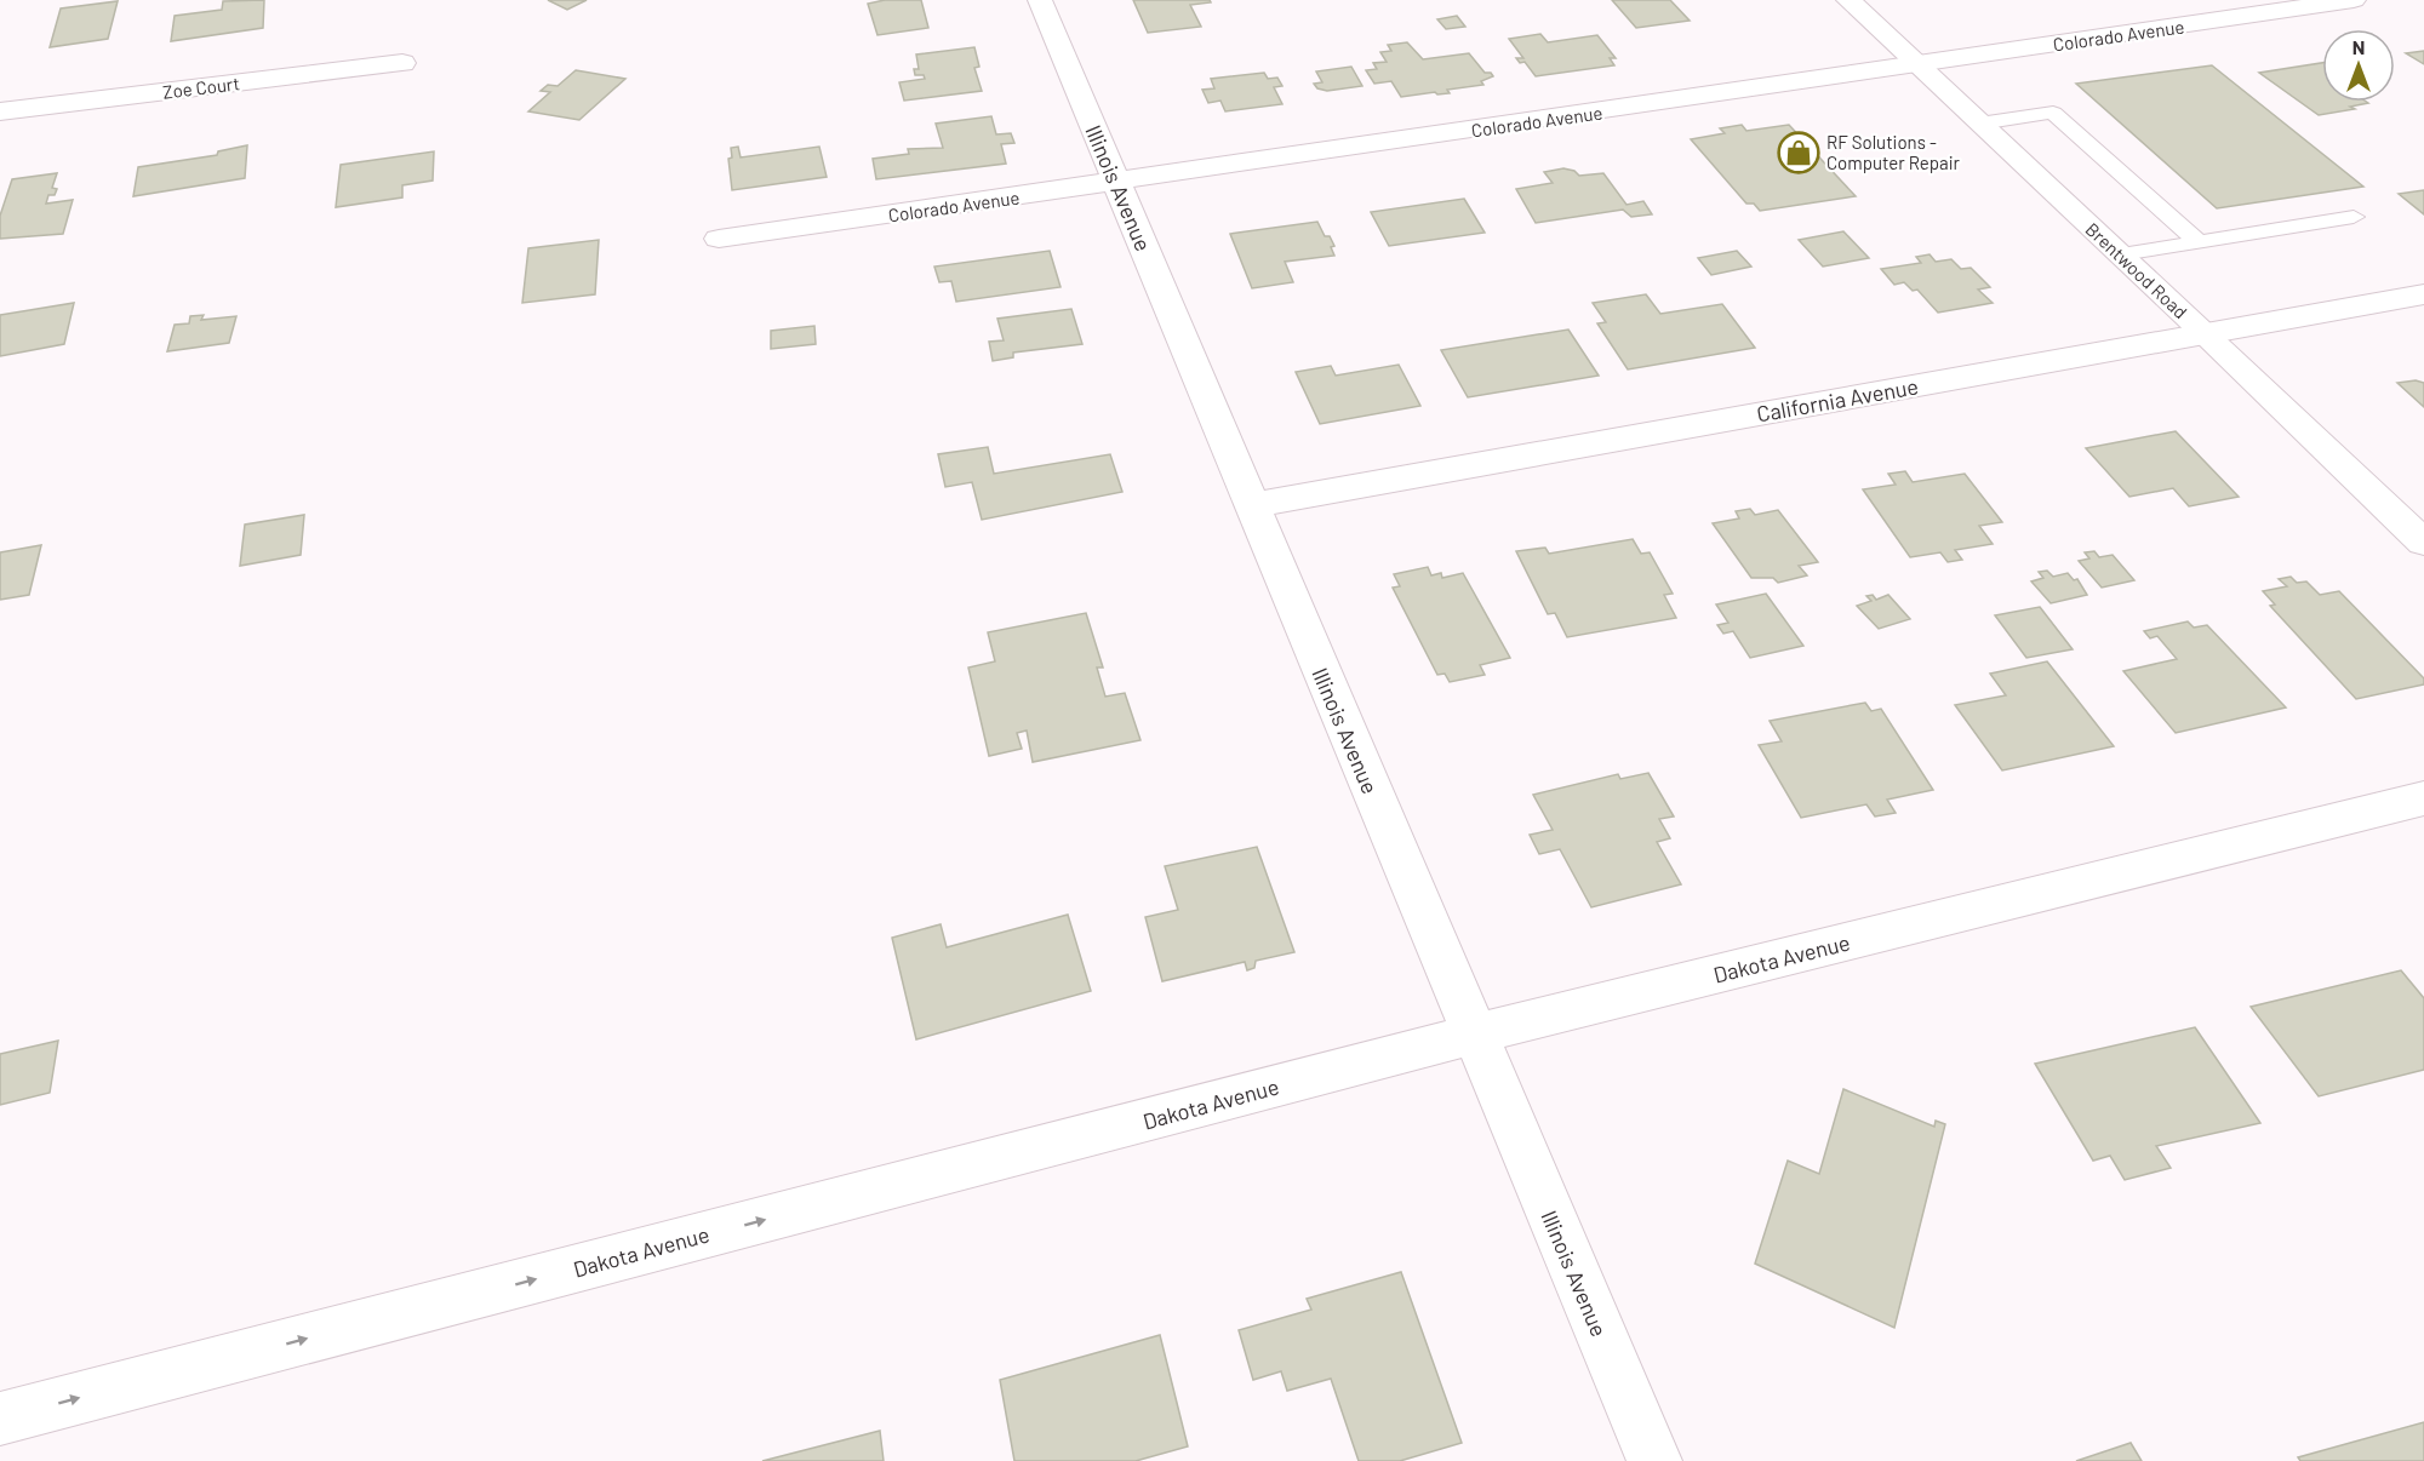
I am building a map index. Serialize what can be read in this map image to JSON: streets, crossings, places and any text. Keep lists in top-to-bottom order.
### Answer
{
  "streets": {
    "street": [
      "Colorado Avenue",
      "Zoe Court",
      "Illinois Avenue",
      "Brentwood Road",
      "California Avenue",
      "Dakota Avenue"
    ]
  },
  "crossings": [
    ["Colorado Avenue", "Illinois Avenue"],
    ["Colorado Avenue", "Brentwood Road"],
    ["Illinois Avenue", "California Avenue"],
    ["Illinois Avenue", "Dakota Avenue"],
    ["Brentwood Road", "California Avenue"]
  ],
  "one_way": ["Dakota Avenue"],
  "places": {
    "shop": ["RF Solutions - Computer Repair"]
  },
  "north": "top"
}
